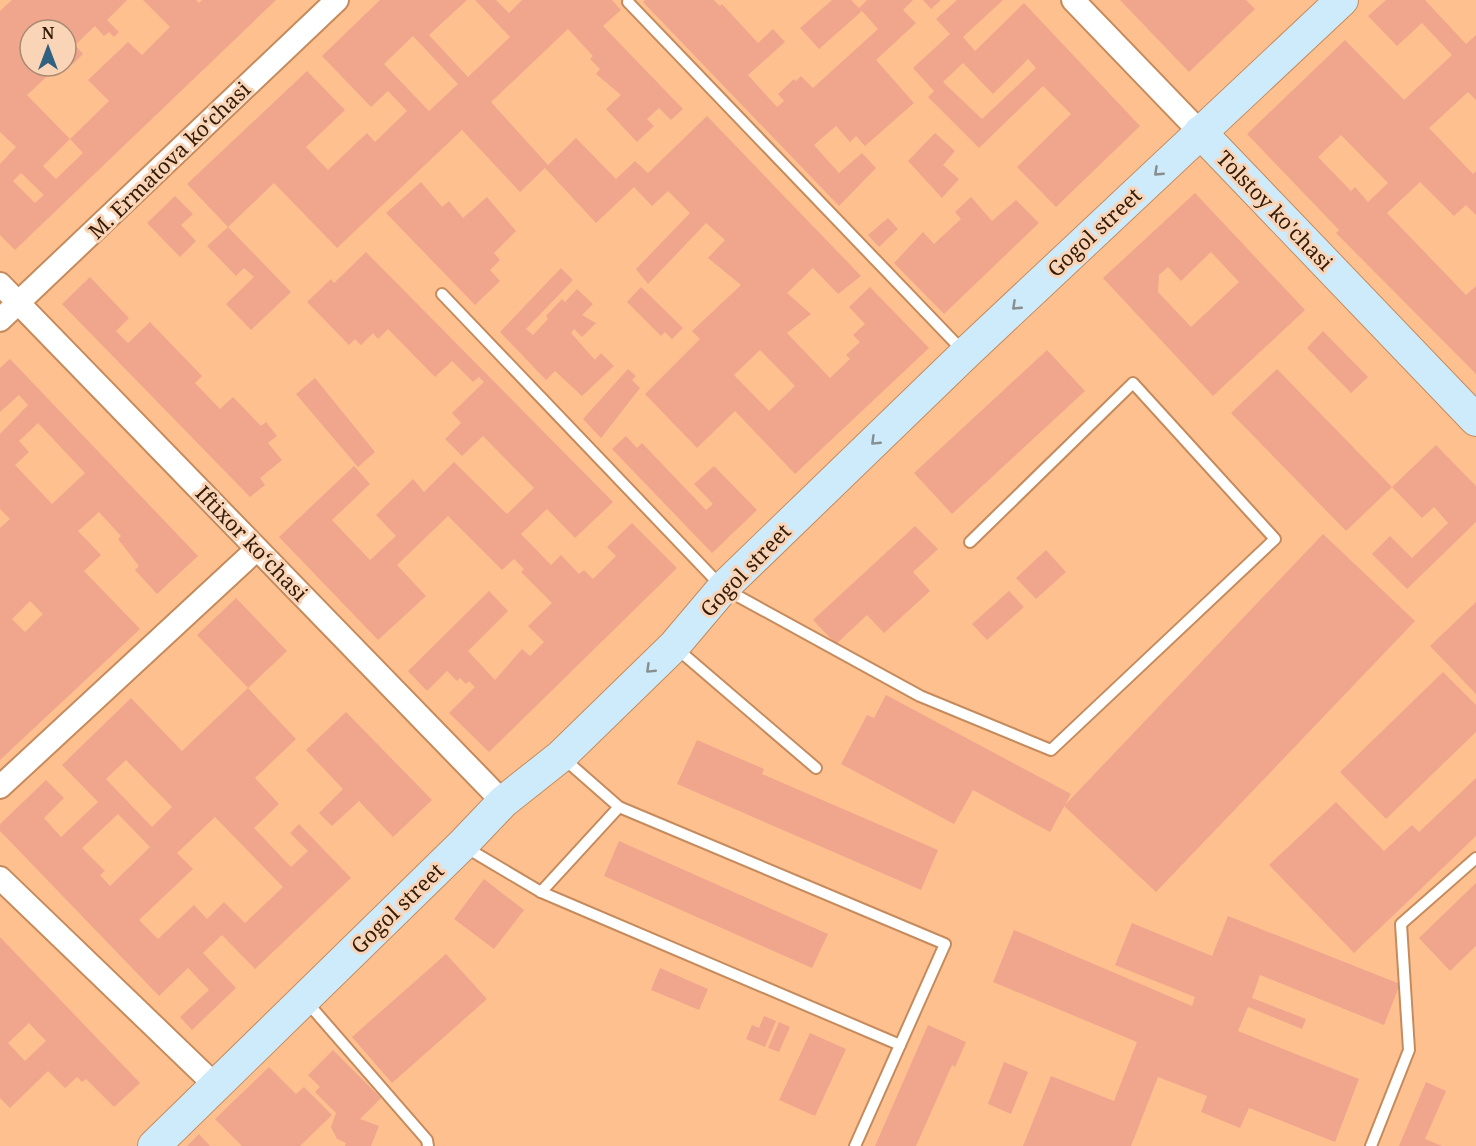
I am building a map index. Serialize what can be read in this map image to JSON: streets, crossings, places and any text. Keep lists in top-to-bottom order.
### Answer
{
  "streets": {
    "main road": ["Tolstoy ko'chasi", "Gogol street"],
    "street": ["M. Ermatova koʻchasi", "Iftixor koʻchasi"]
  },
  "crossings": [
    ["M. Ermatova koʻchasi", "Iftixor koʻchasi"],
    ["Tolstoy ko'chasi", "Gogol street"],
    ["Gogol street", "Iftixor koʻchasi"]
  ],
  "one_way": ["Gogol street"],
  "north": "top"
}
